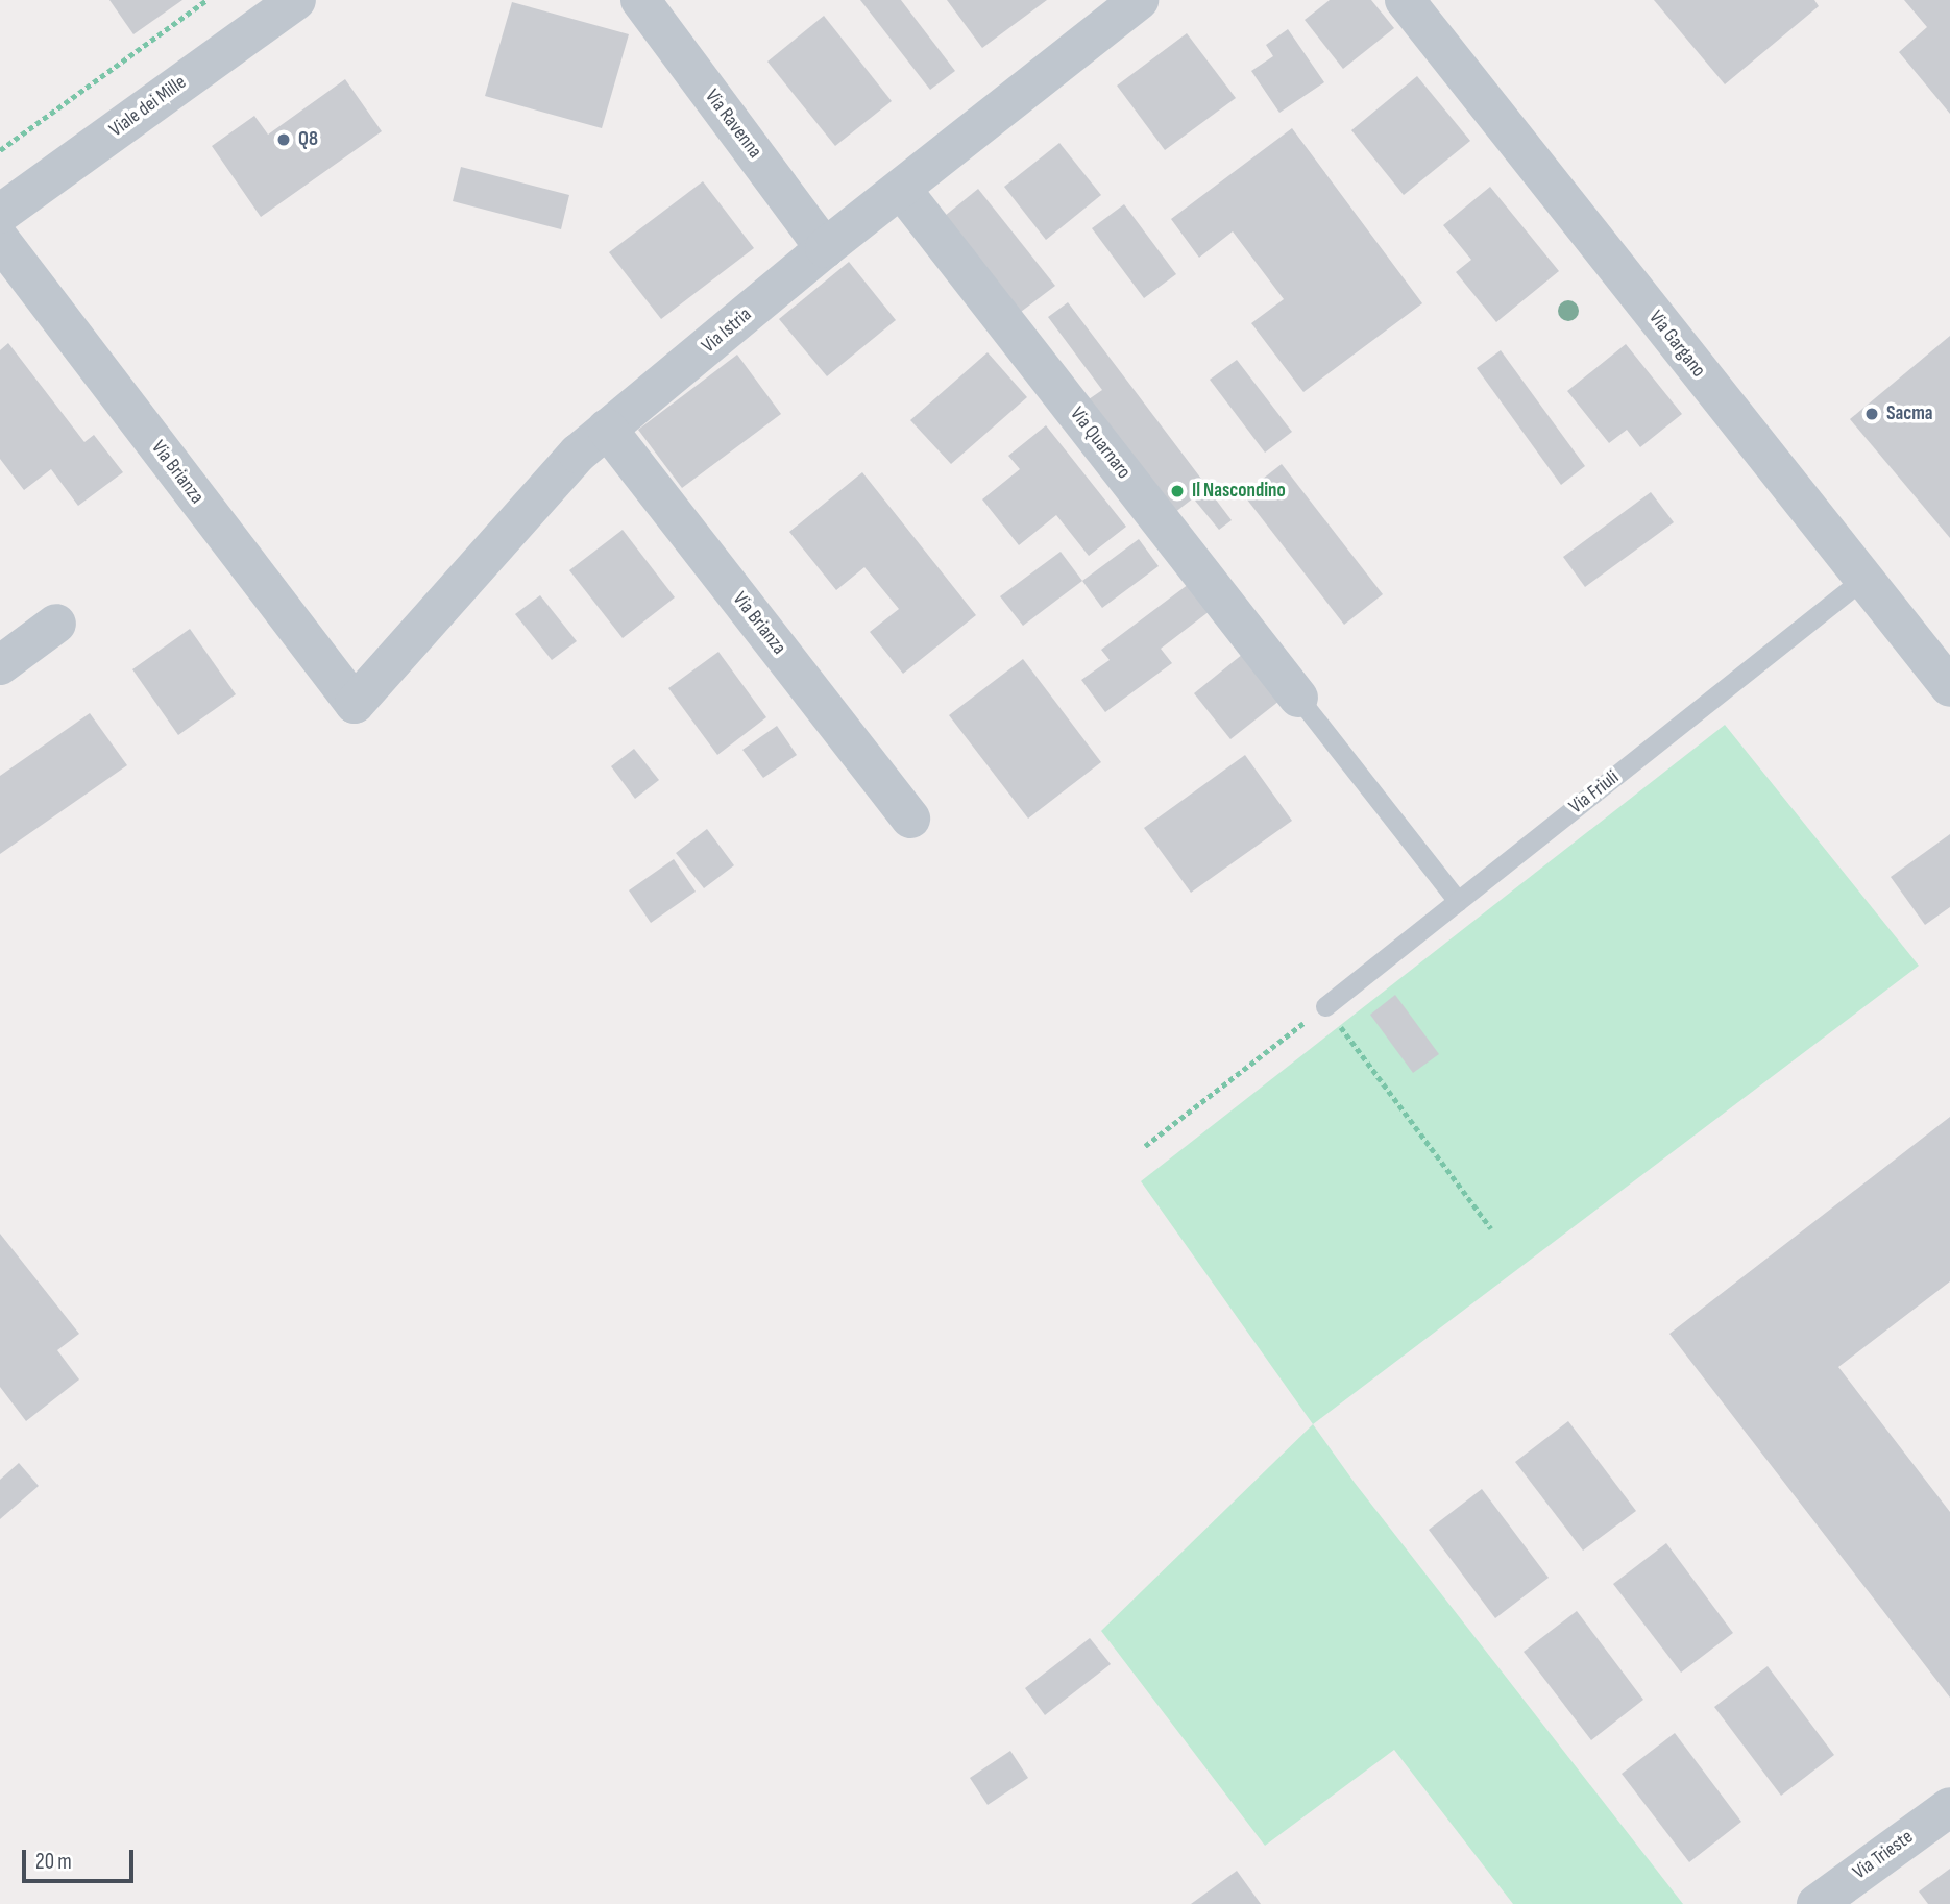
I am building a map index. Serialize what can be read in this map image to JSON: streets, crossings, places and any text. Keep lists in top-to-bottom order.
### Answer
{
  "streets": {
    "street": [
      "Viale dei Mille",
      "Via Ravenna",
      "Via Istria",
      "Via Gargano",
      "Via Quarnaro",
      "Via Brianza",
      "Via Trieste"
    ],
    "lane": ["Via Friuli"]
  },
  "crossings": [
    ["Via Ravenna", "Via Istria"],
    ["Via Istria", "Via Quarnaro"],
    ["Via Istria", "Via Brianza"],
    ["Via Gargano", "Via Friuli"]
  ],
  "places": ["Q8", "Sacma", "Il Nascondino"],
  "scale_bar": "20 m"
}
